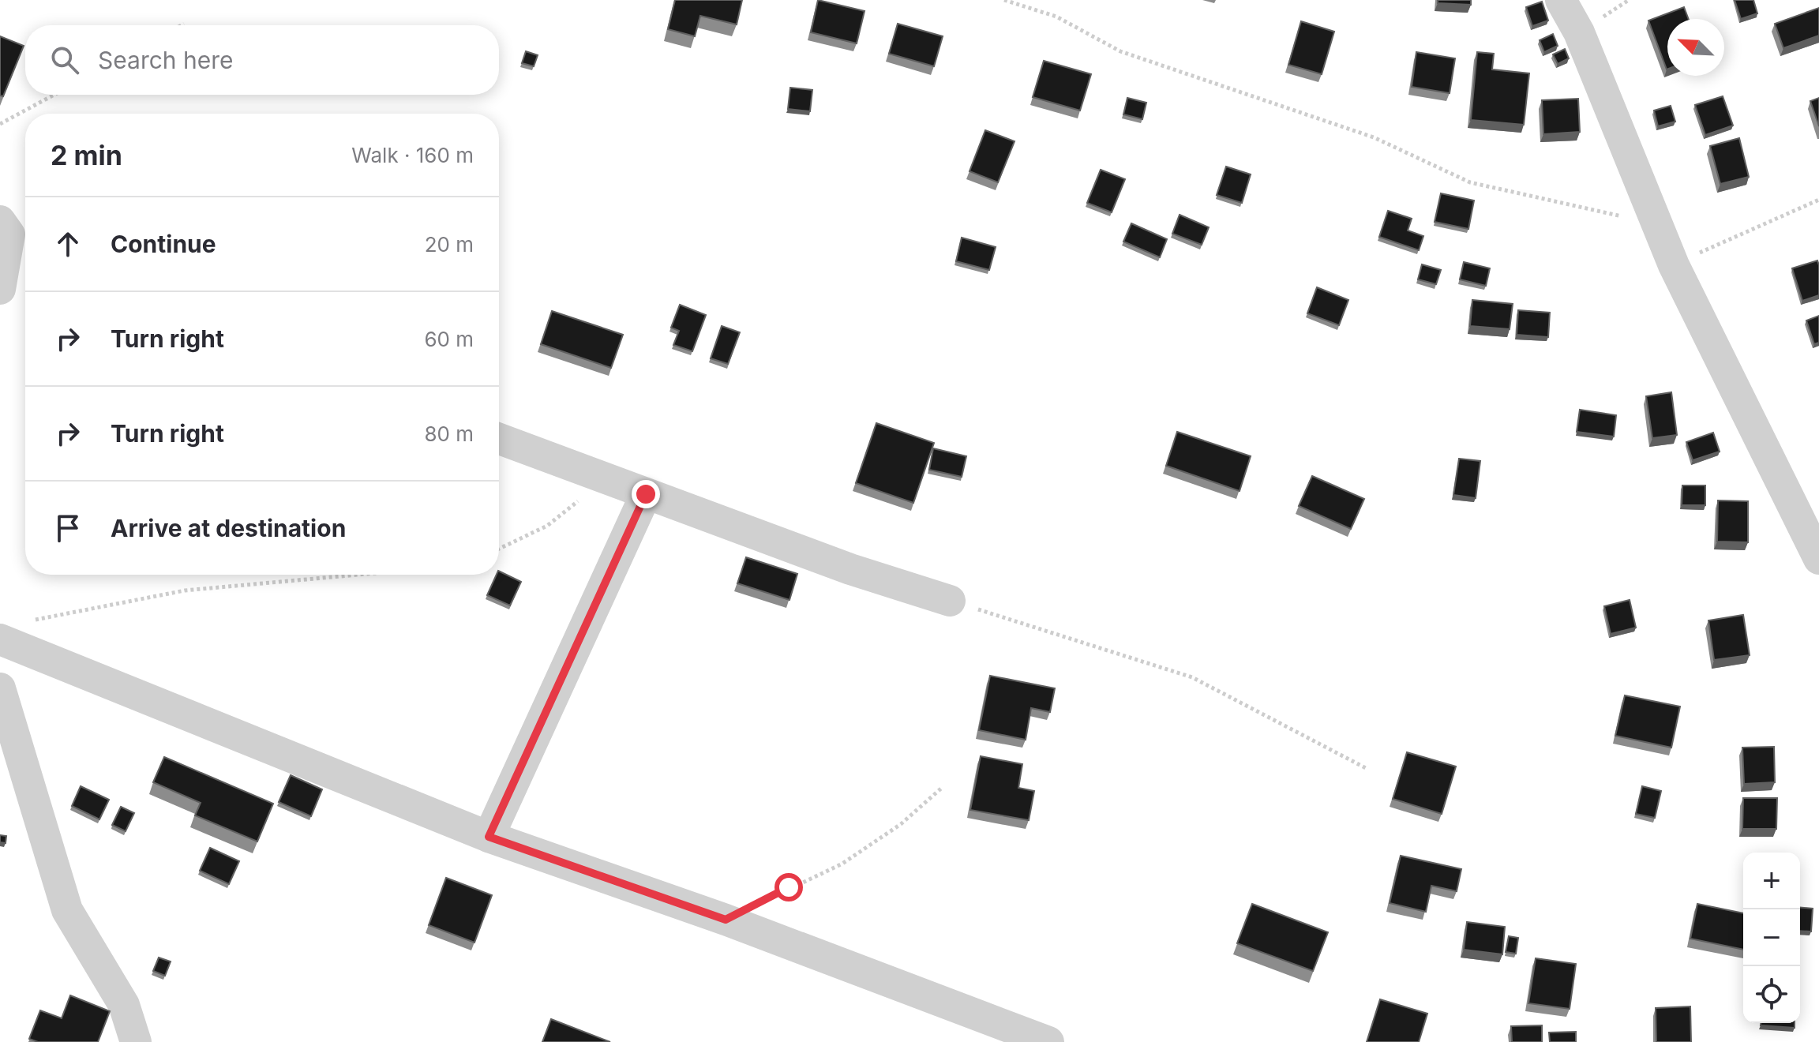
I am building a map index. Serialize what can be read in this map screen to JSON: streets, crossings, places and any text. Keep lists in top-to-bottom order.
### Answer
{
  "north": "top left",
  "page": {
    "search": "Search here",
    "heading": ["2 min", "Walk · 160 m"],
    "list": [
      ["Continue", "20 m"],
      ["Turn right", "60 m"],
      ["Turn right", "80 m"],
      "Arrive at destination"
    ],
    "map_buttons": ["+", "−"]
  }
}
